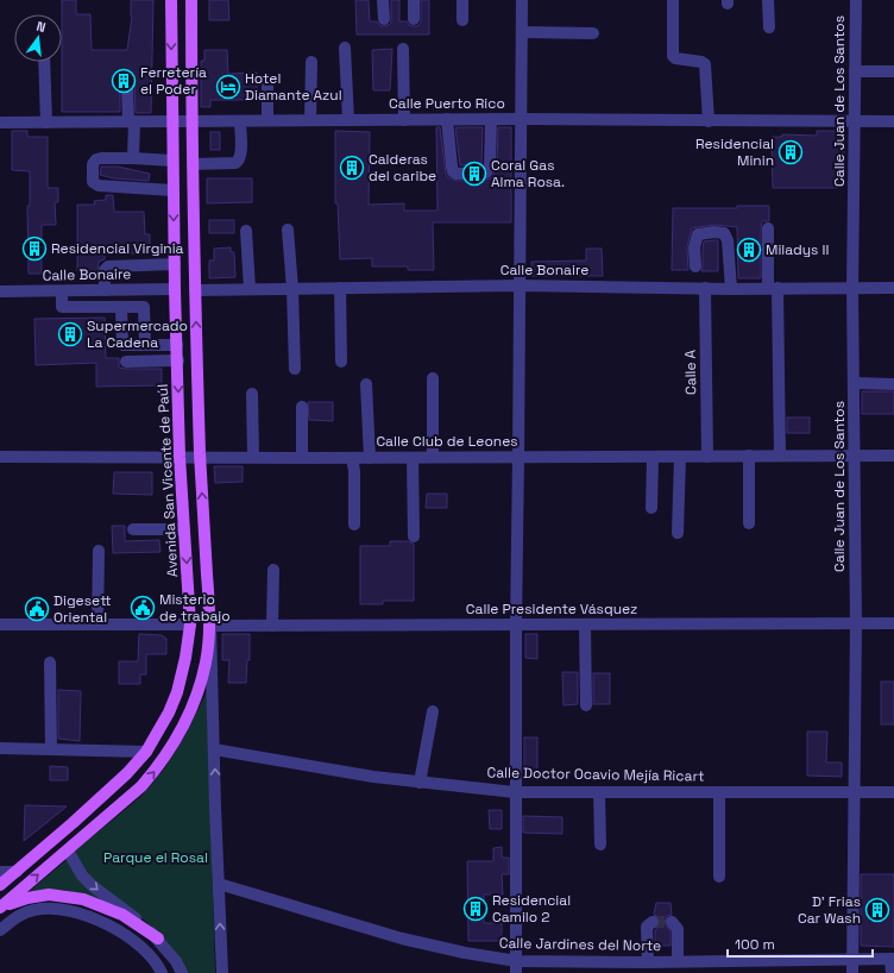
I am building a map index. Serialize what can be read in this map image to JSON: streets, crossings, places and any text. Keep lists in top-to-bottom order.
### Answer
{
  "streets": {
    "main road": ["Avenida San Vicente de Paúl"],
    "street": [
      "Calle Juan de Los Santos",
      "Calle Puerto Rico",
      "Calle Bonaire",
      "Calle A",
      "Calle Club de Leones",
      "Calle Presidente Vásquez",
      "Calle Doctor Ocavio Mejía Ricart",
      "Calle Jardines del Norte"
    ]
  },
  "crossings": [
    ["Calle Juan de Los Santos", "Calle Puerto Rico"],
    ["Calle Juan de Los Santos", "Calle Bonaire"],
    ["Calle Juan de Los Santos", "Calle Club de Leones"],
    ["Calle Juan de Los Santos", "Calle Presidente Vásquez"],
    ["Calle Juan de Los Santos", "Calle Doctor Ocavio Mejía Ricart"],
    ["Calle Juan de Los Santos", "Calle Jardines del Norte"],
    ["Calle Puerto Rico", "Avenida San Vicente de Paúl"],
    ["Calle Bonaire", "Calle A"],
    ["Calle Bonaire", "Avenida San Vicente de Paúl"],
    ["Calle A", "Calle Club de Leones"],
    ["Calle Club de Leones", "Avenida San Vicente de Paúl"]
  ],
  "parks": ["Parque el Rosal"],
  "places": {
    "building": [
      "Ferretería el Poder",
      "Residencial Minin",
      "Calderas del caribe",
      "Coral Gas Alma Rosa.",
      "Residencial Virginia",
      "Miladys II",
      "Supermercado La Cadena",
      "Residencial Camilo 2",
      "D' Frias Car Wash"
    ],
    "hotel": ["Hotel Diamante Azul"],
    "public building": ["Misterio de trabajo", "Digesett Oriental"]
  },
  "scale_bar": "100 m",
  "north": "top"
}
